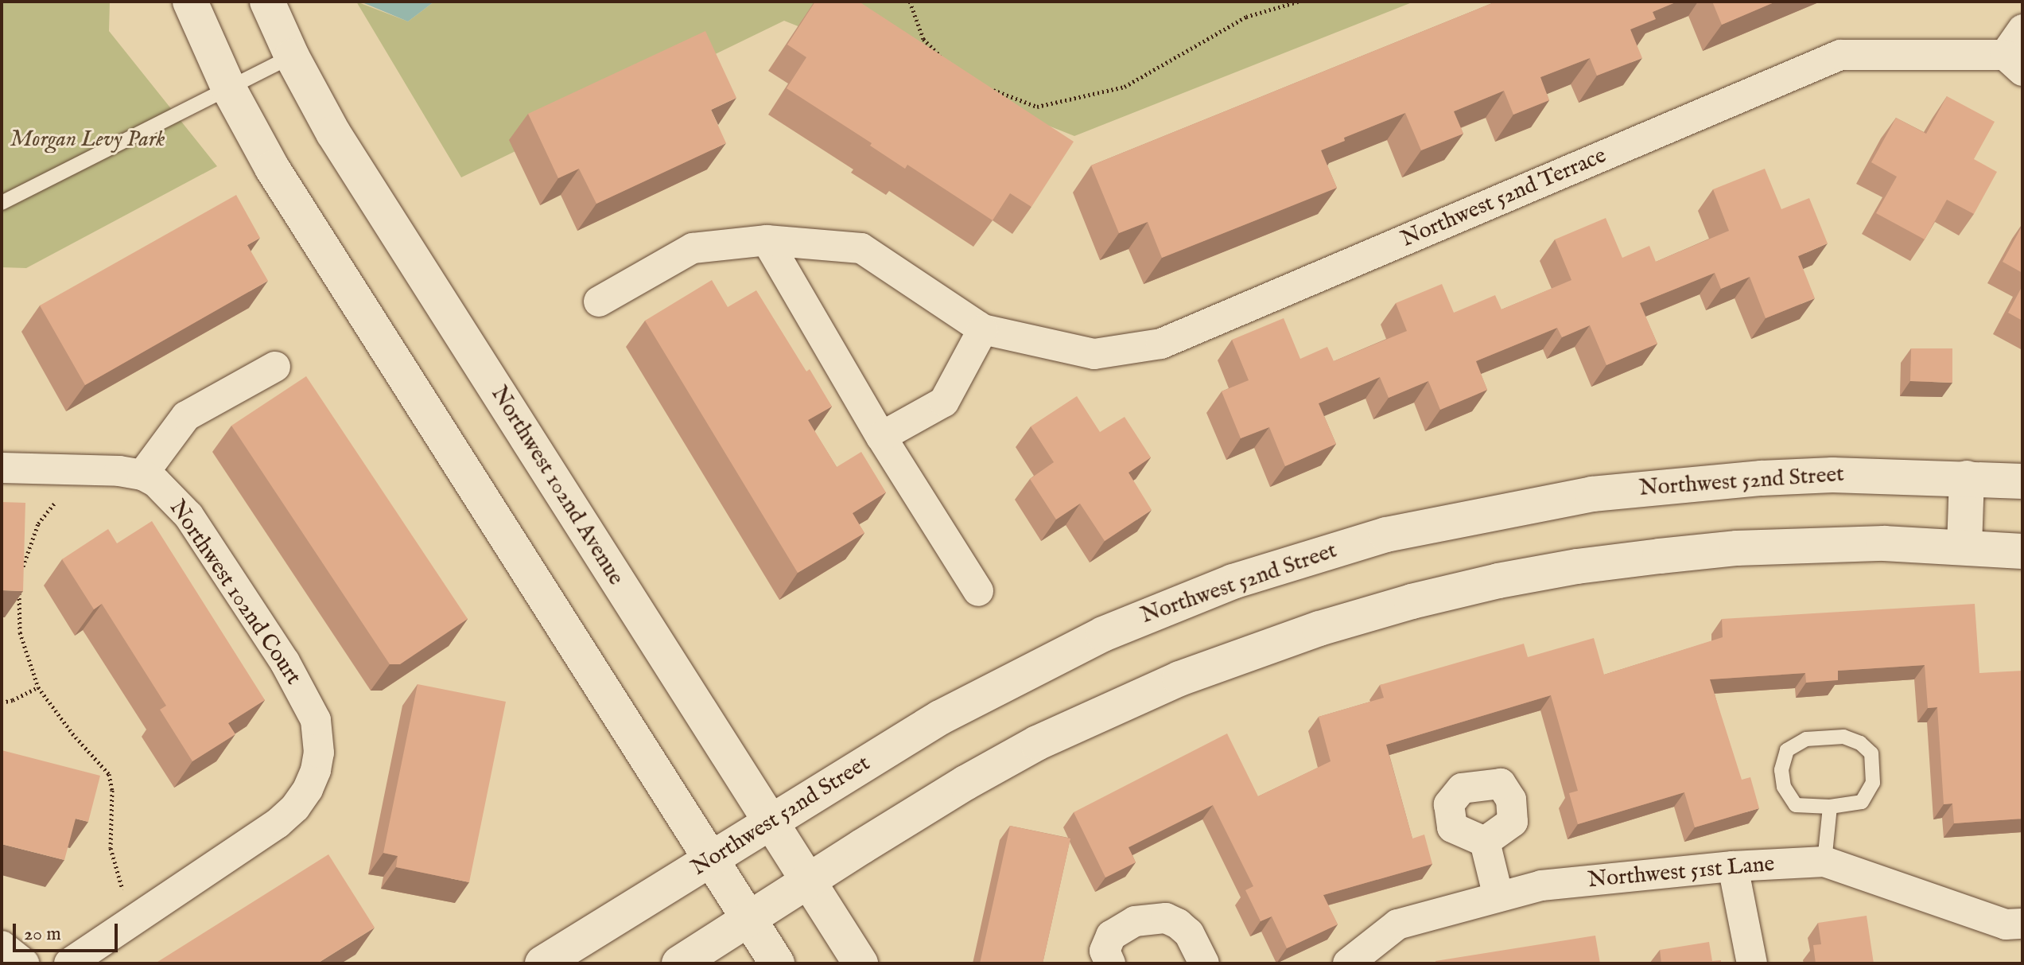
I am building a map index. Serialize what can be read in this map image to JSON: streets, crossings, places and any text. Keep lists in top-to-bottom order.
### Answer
{
  "streets": {
    "street": [
      "Northwest 52nd Terrace",
      "Northwest 52nd Street",
      "Northwest 102nd Avenue",
      "Northwest 102nd Court",
      "Northwest 51st Lane"
    ]
  },
  "crossings": [
    ["Northwest 52nd Street", "Northwest 102nd Avenue"]
  ],
  "parks": ["Morgan Levy Park"],
  "scale_bar": "20 m"
}
